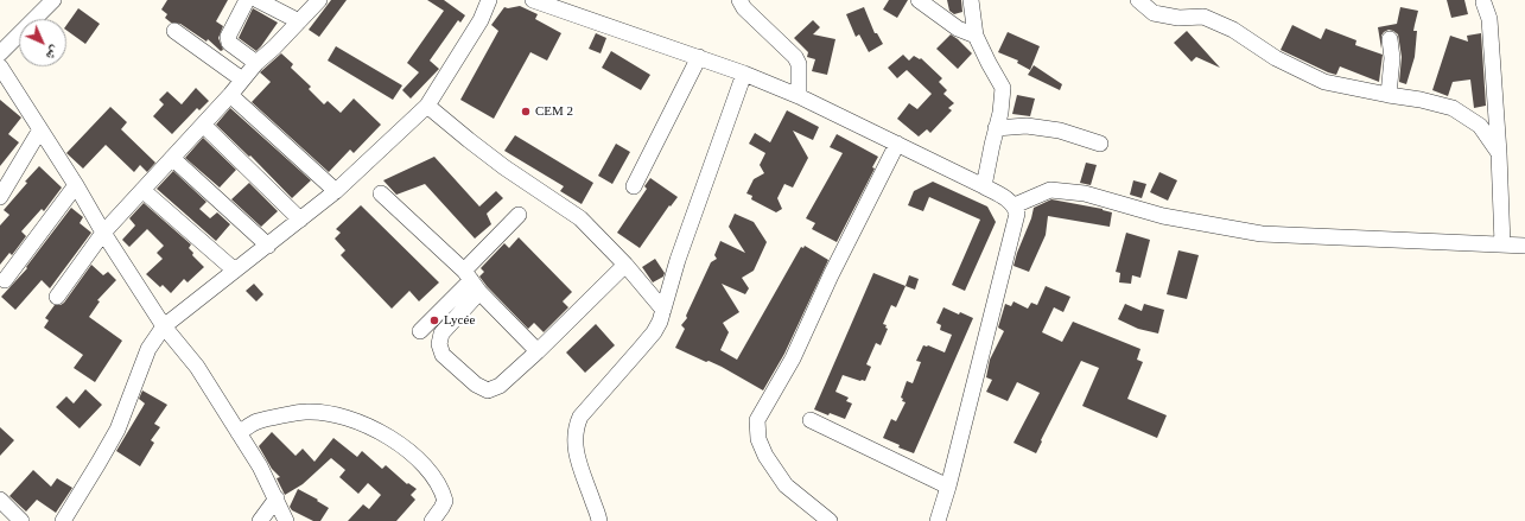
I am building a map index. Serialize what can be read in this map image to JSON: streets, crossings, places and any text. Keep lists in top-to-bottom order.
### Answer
{
  "places": ["CEM 2", "Lycée"],
  "north": "bottom right"
}
